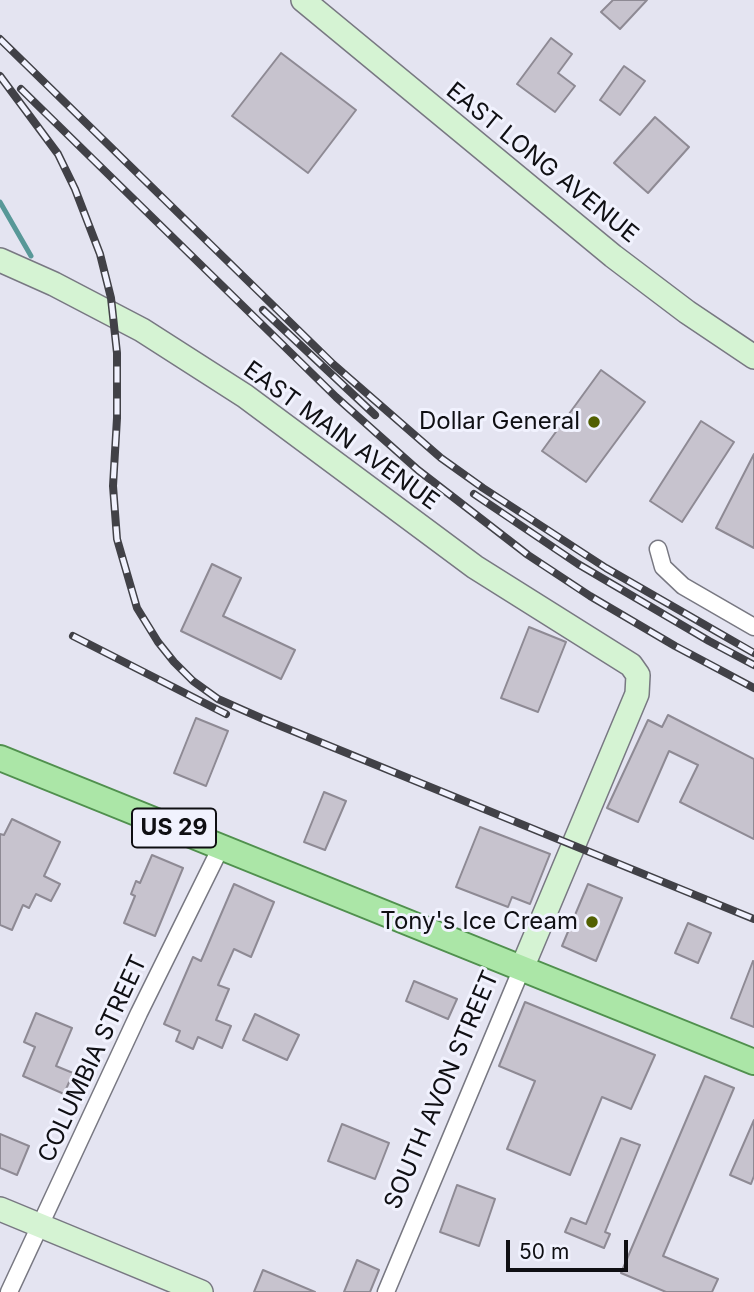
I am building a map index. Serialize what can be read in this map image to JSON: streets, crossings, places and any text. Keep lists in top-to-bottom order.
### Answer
{
  "streets": {
    "main road": ["US 29"],
    "street": [
      "EAST LONG AVENUE",
      "EAST MAIN AVENUE",
      "COLUMBIA STREET",
      "SOUTH AVON STREET"
    ]
  },
  "crossings": [
    ["EAST MAIN AVENUE", "SOUTH AVON STREET"],
    ["US 29", "COLUMBIA STREET"],
    ["US 29", "SOUTH AVON STREET"]
  ],
  "places": ["Dollar General", "Tony's Ice Cream"],
  "scale_bar": "50 m"
}
